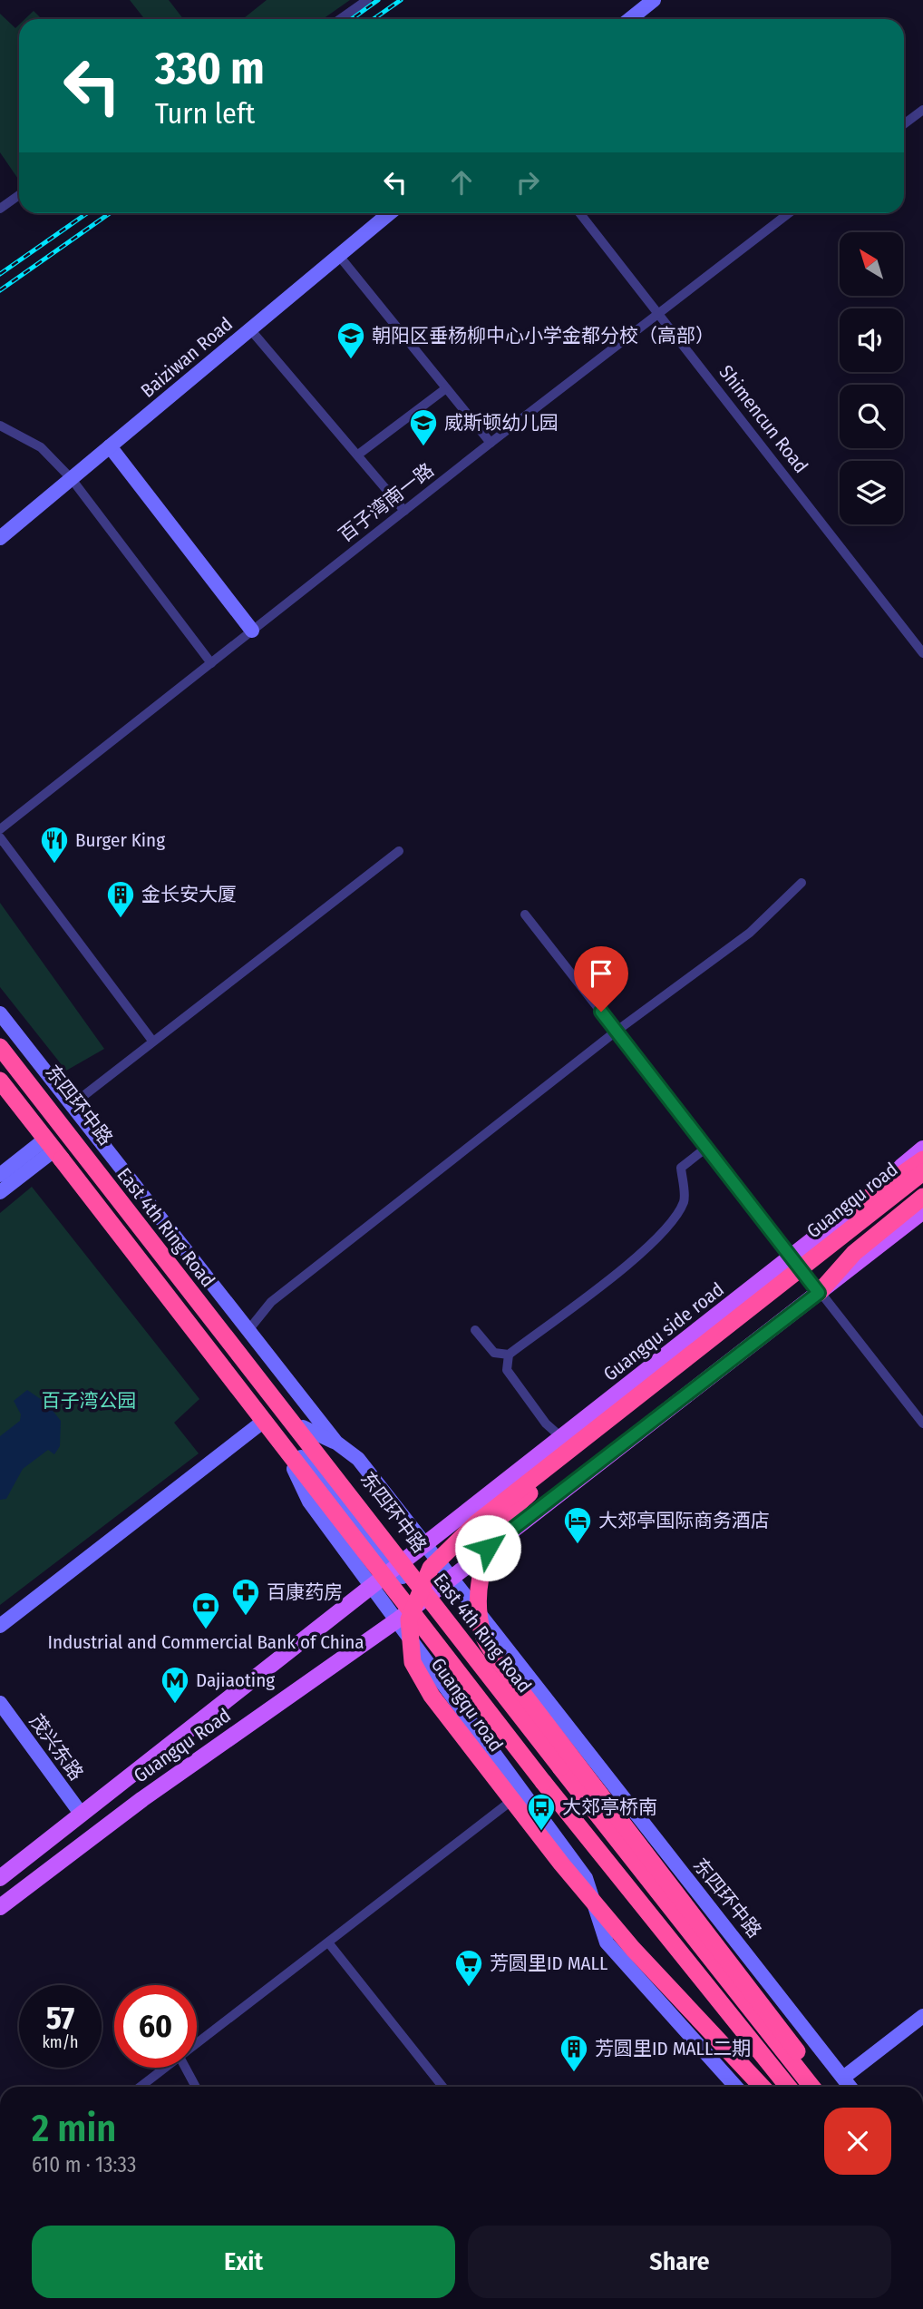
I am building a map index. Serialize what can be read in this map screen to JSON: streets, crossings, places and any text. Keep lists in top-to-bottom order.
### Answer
{
  "streets": {
    "highway": ["Guangqu road", "East 4th Ring Road"],
    "main road": [
      "Baiziwan Road",
      "东四环中路",
      "Guangqu side road",
      "Guangqu Road",
      "茂兴东路"
    ],
    "street": ["Shimencun Road", "百子湾南一路"]
  },
  "crossings": [
    ["Shimencun Road", "百子湾南一路"],
    ["东四环中路", "Guangqu side road"],
    ["东四环中路", "Guangqu Road"],
    ["Guangqu side road", "Guangqu Road"],
    ["Guangqu Road", "茂兴东路"]
  ],
  "parks": ["百子湾公园"],
  "places": {
    "school or university": ["朝阳区垂杨柳中心小学金都分校（高部）", "威斯顿幼儿园"],
    "restaurant": ["Burger King"],
    "building": ["金长安大厦", "芳圆里ID MALL二期"],
    "hotel": ["大郊亭国际商务酒店"],
    "pharmacy": ["百康药房"],
    "bank": ["Industrial and Commercial Bank of China"],
    "metro station": ["Dajiaoting"],
    "bus stop": ["大郊亭桥南"],
    "supermarket": ["芳圆里ID MALL"]
  },
  "north": "top left",
  "page": {
    "turn": ["330 m", "Turn left"],
    "speed": "57 km/h",
    "limit": "60",
    "heading": ["2 min", "610 m · 13:33"],
    "buttons": ["Exit", "Share"]
  }
}
